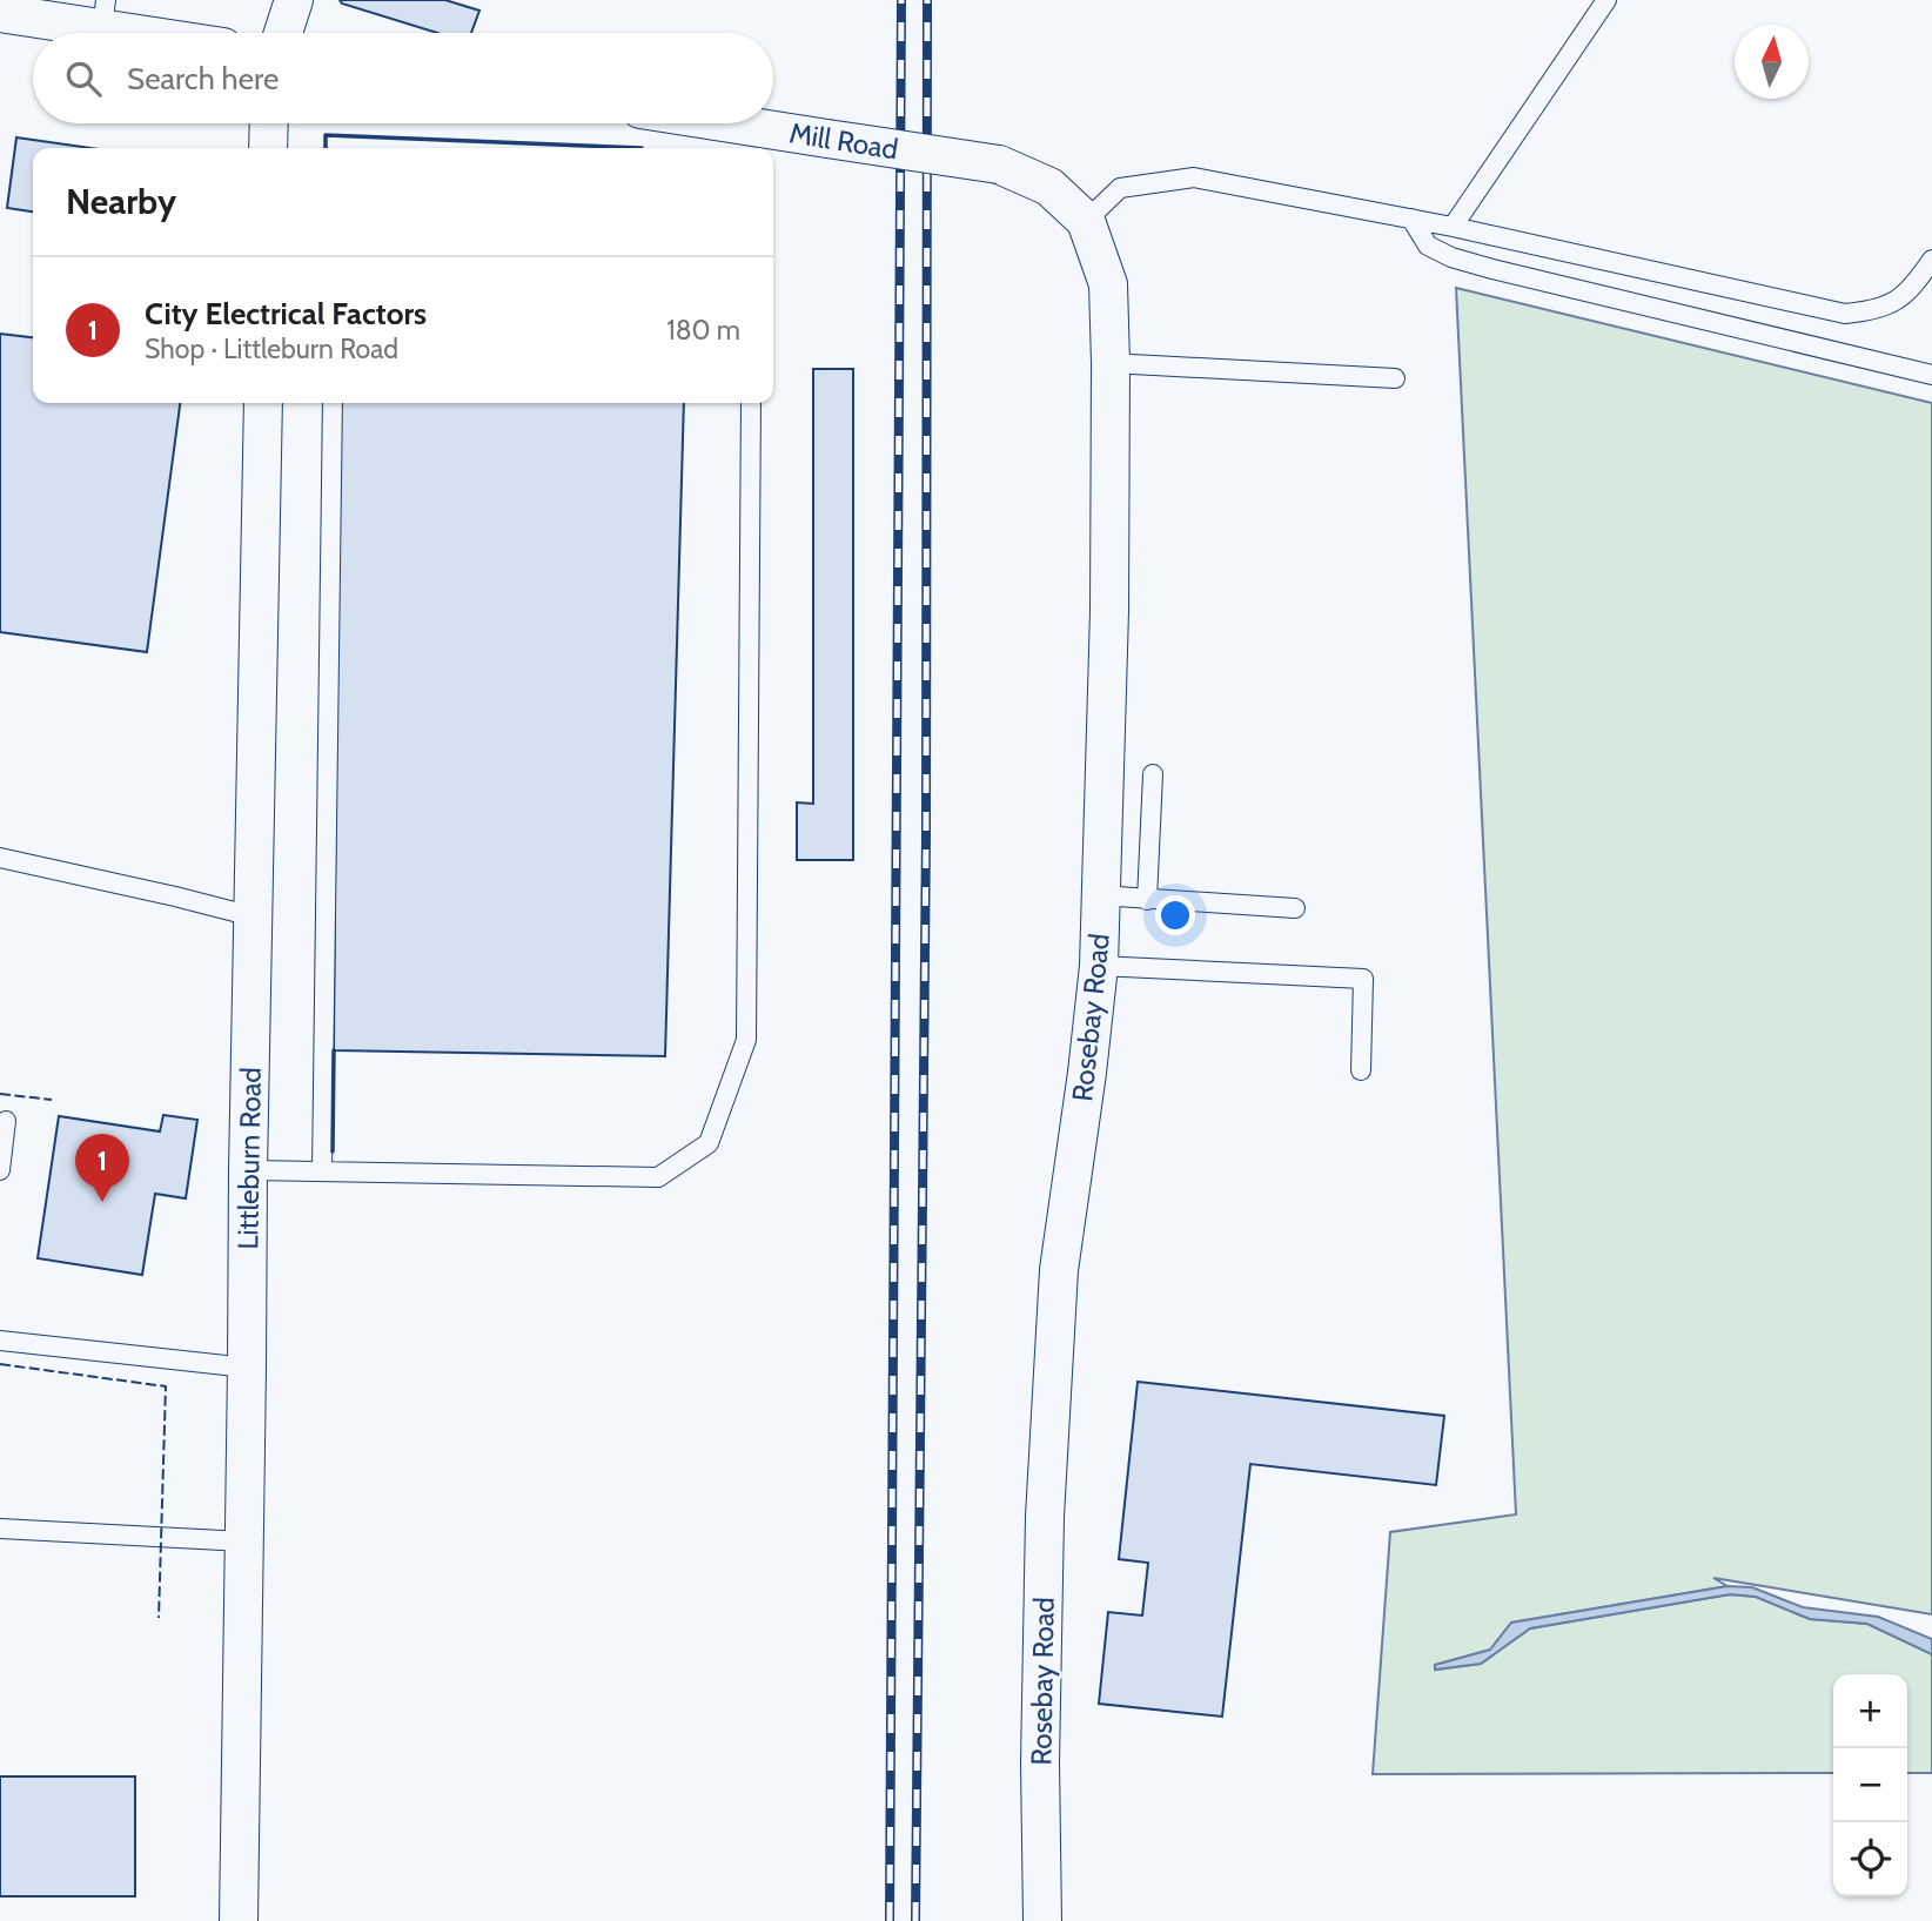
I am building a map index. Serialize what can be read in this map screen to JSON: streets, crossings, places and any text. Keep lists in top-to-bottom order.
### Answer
{
  "streets": {
    "street": ["Mill Road", "Rosebay Road", "Littleburn Road"]
  },
  "crossings": [
    ["Mill Road", "Rosebay Road"]
  ],
  "north": "top",
  "page": {
    "search": "Search here",
    "heading": "Nearby",
    "list": [
      {
        "mark": "1",
        "name": "City Electrical Factors",
        "note": "Shop · Littleburn Road",
        "value": "180 m"
      }
    ],
    "pins": "1",
    "map_buttons": ["+", "−"]
  }
}
